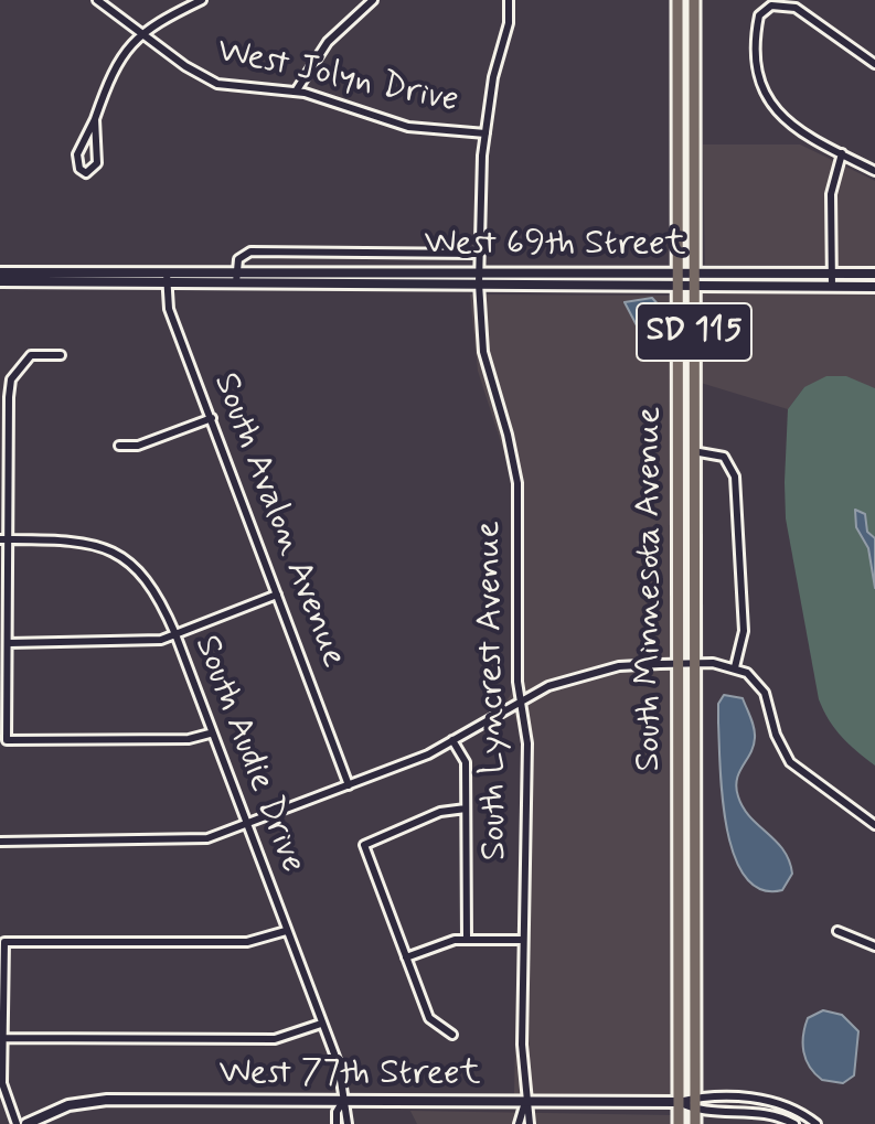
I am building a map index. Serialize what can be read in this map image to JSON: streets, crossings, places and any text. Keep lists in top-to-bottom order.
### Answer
{
  "streets": {
    "main road": [
      "West 69th Street",
      "SD 115",
      "South Minnesota Avenue",
      "West 77th Street"
    ],
    "street": [
      "West Jolyn Drive",
      "South Avalon Avenue",
      "South Lyncrest Avenue",
      "South Audie Drive"
    ]
  },
  "crossings": [
    ["West Jolyn Drive", "South Lyncrest Avenue"],
    ["West 69th Street", "South Avalon Avenue"],
    ["West 69th Street", "South Minnesota Avenue"],
    ["West 69th Street", "South Lyncrest Avenue"],
    ["SD 115", "South Minnesota Avenue"],
    ["SD 115", "West 77th Street"],
    ["South Minnesota Avenue", "West 77th Street"],
    ["South Lyncrest Avenue", "West 77th Street"],
    ["South Audie Drive", "West 77th Street"]
  ]
}
